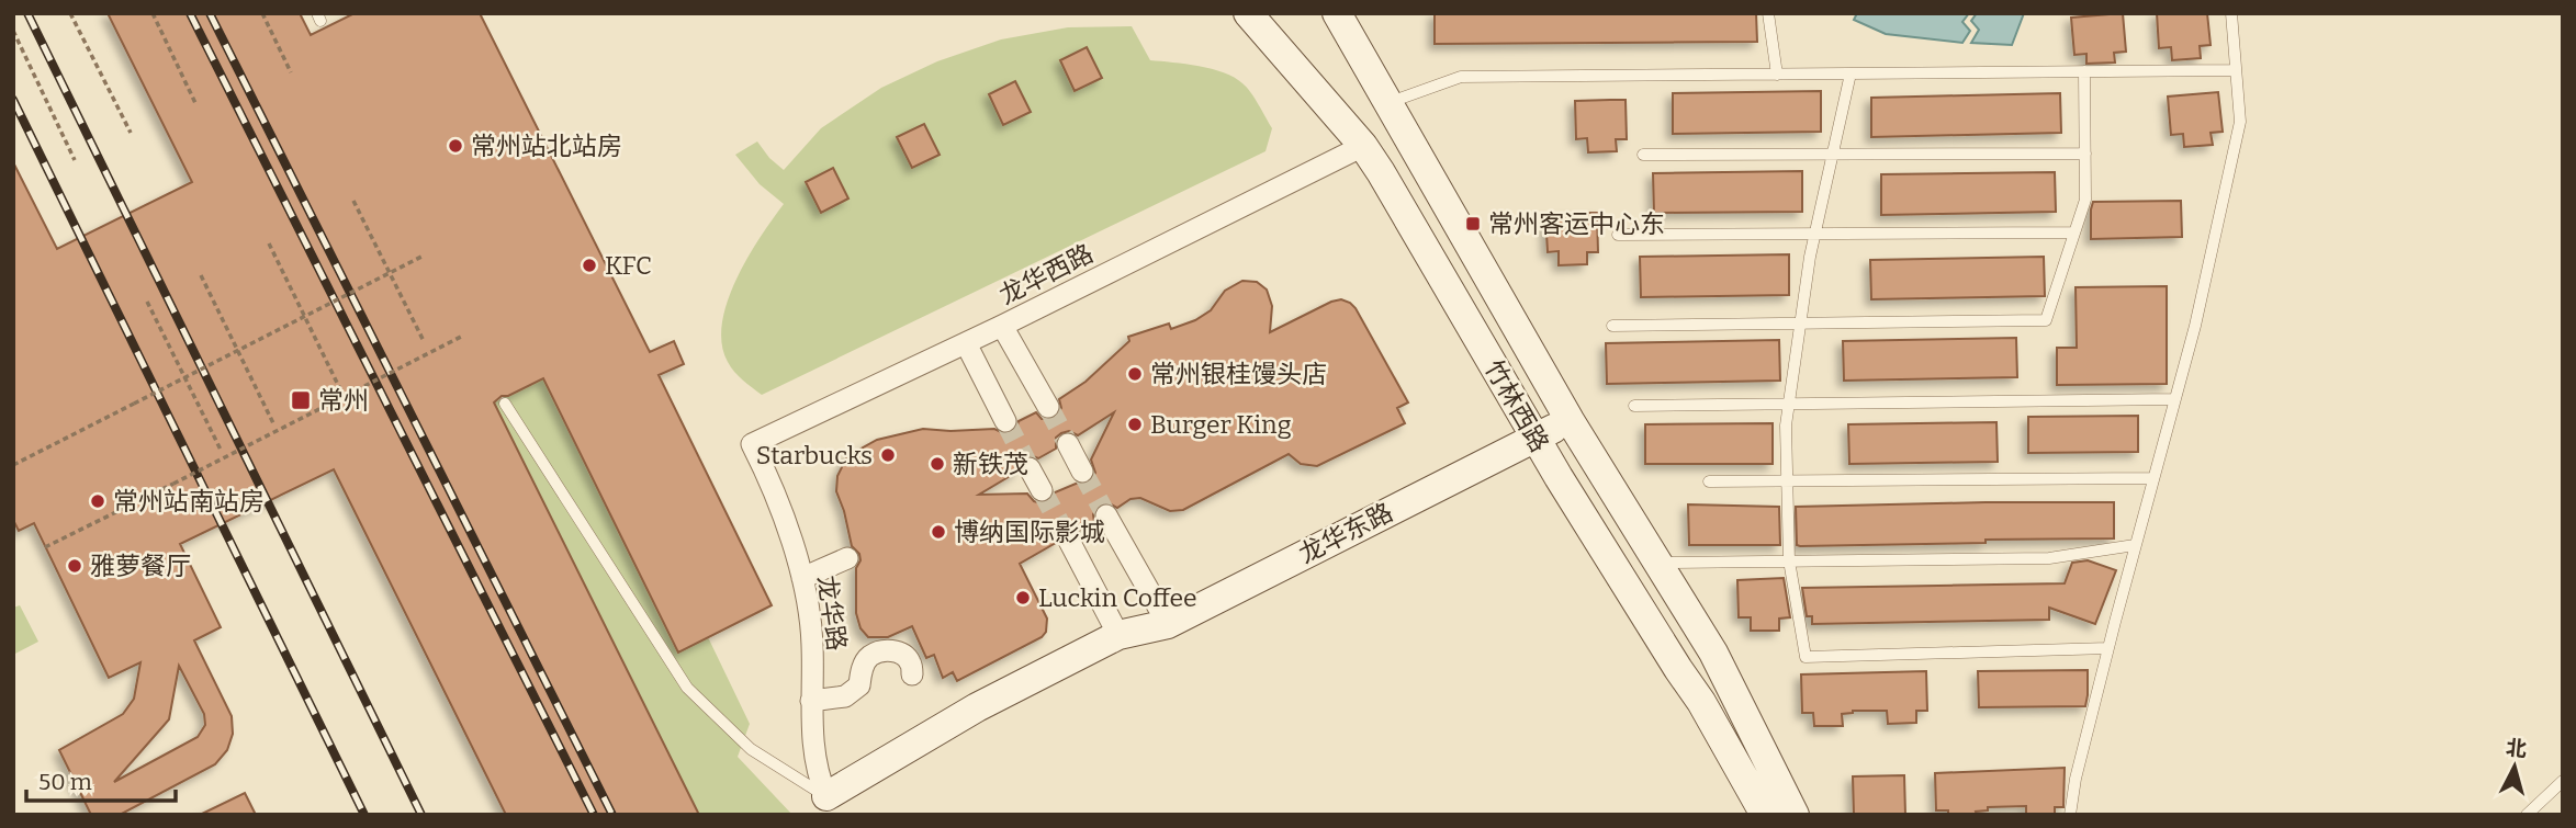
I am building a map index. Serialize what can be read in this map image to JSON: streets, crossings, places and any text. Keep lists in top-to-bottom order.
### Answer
{
  "streets": {
    "main road": ["竹林西路", "龙华东路"],
    "street": ["龙华西路", "龙华路"]
  },
  "crossings": [
    ["龙华西路", "竹林西路"],
    ["龙华西路", "龙华路"],
    ["竹林西路", "龙华东路"],
    ["龙华东路", "龙华路"]
  ],
  "places": {
    "other": [
      "常州站北站房",
      "KFC",
      "常州银桂馒头店",
      "Burger King",
      "Starbucks",
      "新铁茂",
      "常州站南站房",
      "博纳国际影城",
      "雅萝餐厅",
      "Luckin Coffee"
    ],
    "transit": ["常州客运中心东", "常州"]
  },
  "scale_bar": "50 m",
  "north": "top"
}
